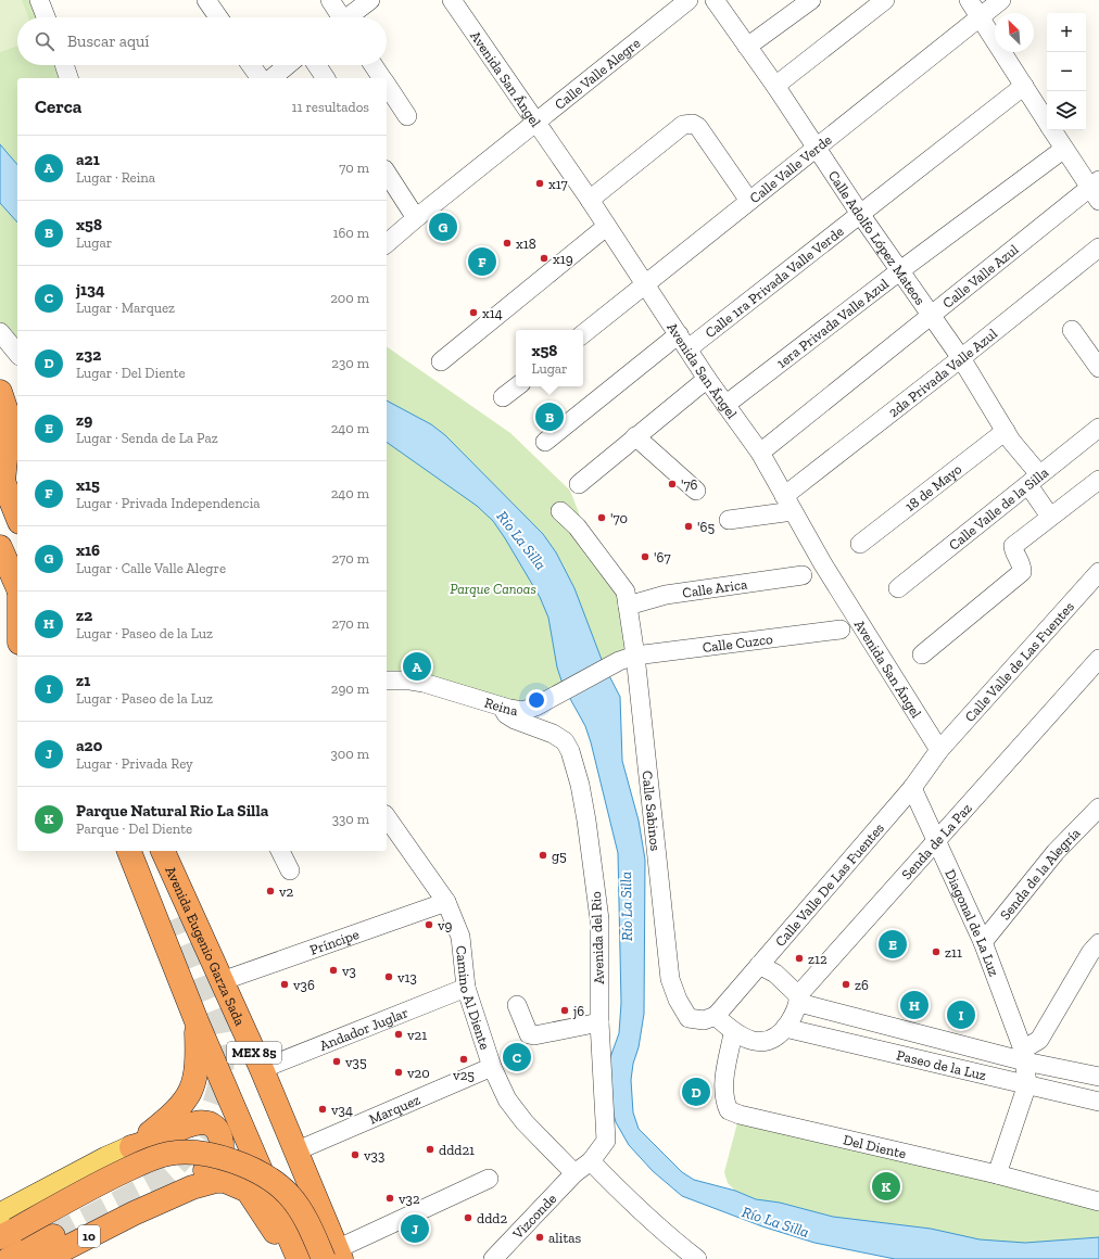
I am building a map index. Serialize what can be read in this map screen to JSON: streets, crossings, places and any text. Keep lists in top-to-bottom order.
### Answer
{
  "streets": {
    "highway": ["Avenida Eugenio Garza Sada", "MEX 85", "10"],
    "street": [
      "Calle Valle Alegre",
      "Avenida San Ángel",
      "Calle Valle Verde",
      "Calle Adolfo López Mateos",
      "Calle Valle Azul",
      "Calle 1ra Privada Valle Verde",
      "1era Privada Valle Azul",
      "2da Privada Valle Azul",
      "18 de Mayo",
      "Calle Valle de la Silla",
      "Calle Arica",
      "Calle Cuzco",
      "Calle Valle de Las Fuentes",
      "Reina",
      "Calle Sabinos",
      "Senda de La Paz",
      "Senda de la Alegría",
      "Calle Valle De Las Fuentes",
      "Diagonal de La Luz",
      "Avenida del Rio",
      "Príncipe",
      "Camino Al Diente",
      "Andador Juglar",
      "Paseo de la Luz",
      "Marquez",
      "Del Diente",
      "Vizconde"
    ]
  },
  "crossings": [
    ["Calle Valle Alegre", "Avenida San Ángel"],
    ["Avenida San Ángel", "Calle Valle Verde"],
    ["Avenida San Ángel", "Calle Valle Azul"],
    ["Avenida San Ángel", "Calle 1ra Privada Valle Verde"],
    ["Avenida San Ángel", "1era Privada Valle Azul"],
    ["Avenida San Ángel", "2da Privada Valle Azul"],
    ["Avenida San Ángel", "Calle Valle de Las Fuentes"],
    ["Avenida San Ángel", "Calle Valle De Las Fuentes"],
    ["Calle Valle Verde", "Calle Adolfo López Mateos"],
    ["Calle Adolfo López Mateos", "Calle Valle Azul"],
    ["Calle Adolfo López Mateos", "Calle 1ra Privada Valle Verde"],
    ["Calle Adolfo López Mateos", "1era Privada Valle Azul"],
    ["Calle Adolfo López Mateos", "2da Privada Valle Azul"],
    ["Calle Adolfo López Mateos", "18 de Mayo"],
    ["Calle Adolfo López Mateos", "Calle Valle de la Silla"],
    ["Calle Arica", "Calle Sabinos"],
    ["Calle Cuzco", "Reina"],
    ["Calle Cuzco", "Calle Sabinos"],
    ["Calle Valle de Las Fuentes", "Calle Valle De Las Fuentes"],
    ["Reina", "Calle Sabinos"],
    ["Reina", "Avenida del Rio"],
    ["Calle Sabinos", "Senda de La Paz"],
    ["Calle Sabinos", "Calle Valle De Las Fuentes"],
    ["Calle Sabinos", "Paseo de la Luz"],
    ["Calle Sabinos", "Del Diente"],
    ["Senda de La Paz", "Calle Valle De Las Fuentes"],
    ["Senda de La Paz", "Diagonal de La Luz"],
    ["Senda de La Paz", "Paseo de la Luz"],
    ["Senda de La Paz", "Del Diente"],
    ["Senda de la Alegría", "Diagonal de La Luz"],
    ["Calle Valle De Las Fuentes", "Diagonal de La Luz"],
    ["Calle Valle De Las Fuentes", "Paseo de la Luz"],
    ["Calle Valle De Las Fuentes", "Del Diente"],
    ["Diagonal de La Luz", "Paseo de la Luz"],
    ["Avenida del Rio", "Camino Al Diente"],
    ["Avenida del Rio", "Vizconde"],
    ["Príncipe", "Avenida Eugenio Garza Sada"],
    ["Príncipe", "Camino Al Diente"],
    ["Avenida Eugenio Garza Sada", "Andador Juglar"],
    ["Avenida Eugenio Garza Sada", "Marquez"],
    ["Camino Al Diente", "Andador Juglar"],
    ["Camino Al Diente", "Marquez"],
    ["Camino Al Diente", "Vizconde"],
    ["Paseo de la Luz", "Del Diente"]
  ],
  "water": ["Río La Silla"],
  "parks": ["Parque Canoas"],
  "places": [
    "x17",
    "x18",
    "x19",
    "x14",
    "'76",
    "'70",
    "'65",
    "'67",
    "g5",
    "v2",
    "v9",
    "z11",
    "z12",
    "v3",
    "v13",
    "v36",
    "z6",
    "j6",
    "v21",
    "v25",
    "v35",
    "v20",
    "v34",
    "ddd21",
    "v33",
    "v32",
    "ddd2",
    "alitas"
  ],
  "north": "top left",
  "page": {
    "map_buttons": ["+", "−"],
    "search": "Buscar aquí",
    "heading": ["Cerca", "11 resultados"],
    "list": [
      {
        "mark": "A",
        "name": "a21",
        "note": "Lugar · Reina",
        "value": "70 m"
      },
      {
        "mark": "B",
        "name": "x58",
        "note": "Lugar",
        "value": "160 m"
      },
      {
        "mark": "C",
        "name": "j134",
        "note": "Lugar · Marquez",
        "value": "200 m"
      },
      {
        "mark": "D",
        "name": "z32",
        "note": "Lugar · Del Diente",
        "value": "230 m"
      },
      {
        "mark": "E",
        "name": "z9",
        "note": "Lugar · Senda de La Paz",
        "value": "240 m"
      },
      {
        "mark": "F",
        "name": "x15",
        "note": "Lugar · Privada Independencia",
        "value": "240 m"
      },
      {
        "mark": "G",
        "name": "x16",
        "note": "Lugar · Calle Valle Alegre",
        "value": "270 m"
      },
      {
        "mark": "H",
        "name": "z2",
        "note": "Lugar · Paseo de la Luz",
        "value": "270 m"
      },
      {
        "mark": "I",
        "name": "z1",
        "note": "Lugar · Paseo de la Luz",
        "value": "290 m"
      },
      {
        "mark": "J",
        "name": "a20",
        "note": "Lugar · Privada Rey",
        "value": "300 m"
      },
      {
        "mark": "K",
        "name": "Parque Natural Rio La Silla",
        "note": "Parque · Del Diente",
        "value": "330 m"
      }
    ],
    "pins": [
      "G",
      "F",
      "B",
      "A",
      "E",
      "H",
      "I",
      "C",
      "D",
      "K",
      "J"
    ],
    "popup": ["x58", "Lugar"]
  }
}
